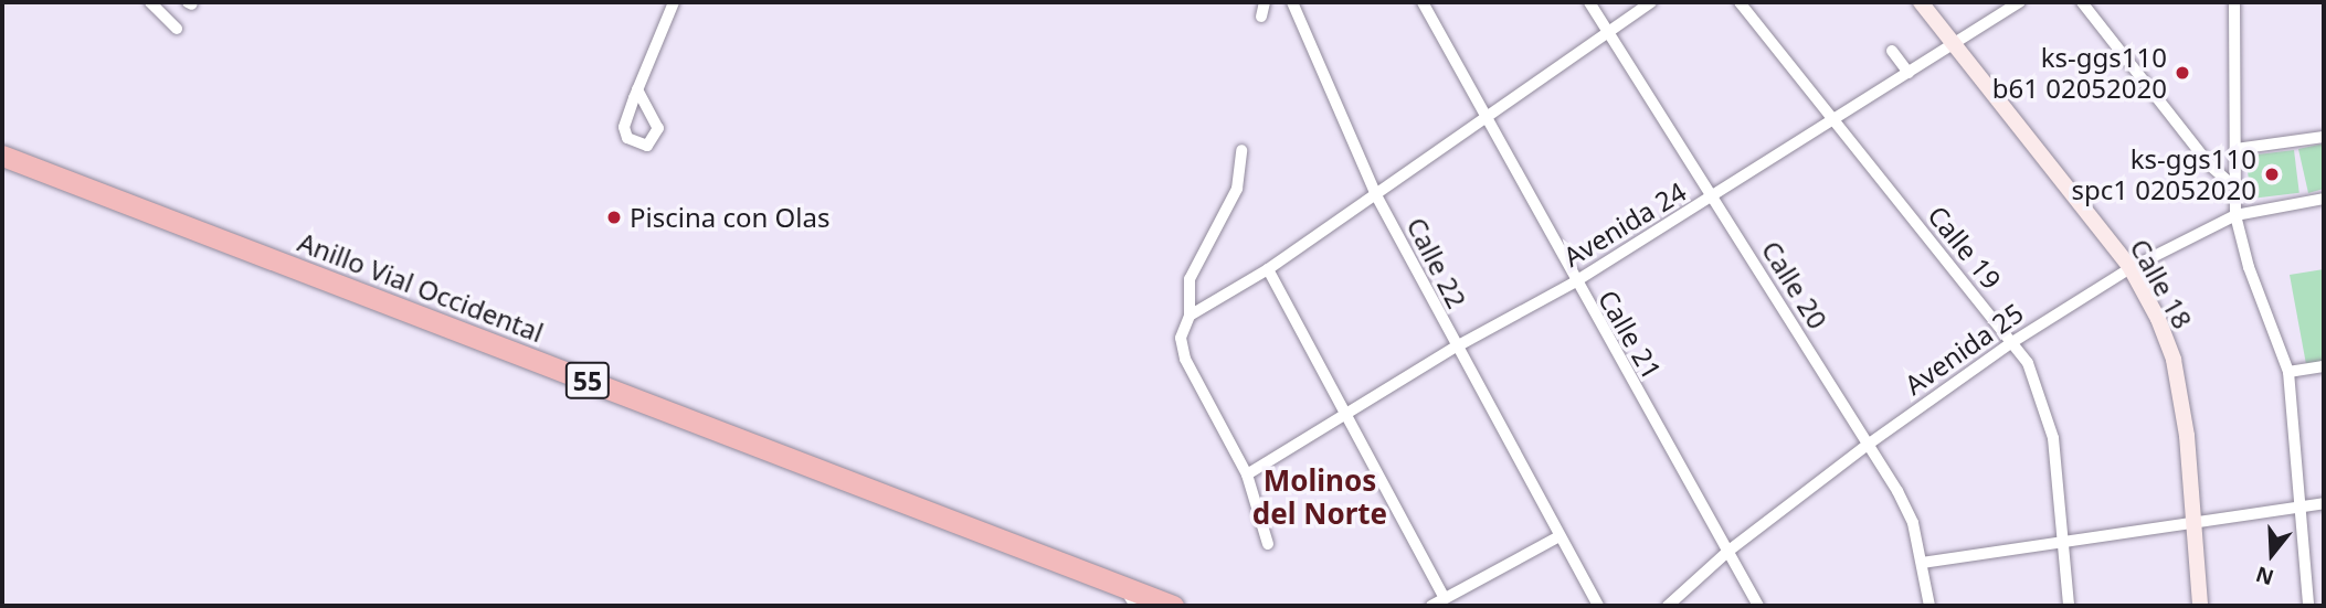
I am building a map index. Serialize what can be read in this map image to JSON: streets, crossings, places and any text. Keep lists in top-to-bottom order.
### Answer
{
  "streets": {
    "highway": ["Anillo Vial Occidental", "55"],
    "street": [
      "Avenida 24",
      "Calle 19",
      "Calle 22",
      "Calle 18",
      "Calle 20",
      "Calle 21",
      "Avenida 25"
    ]
  },
  "crossings": [
    ["Avenida 24", "Calle 19"],
    ["Avenida 24", "Calle 22"],
    ["Avenida 24", "Calle 18"],
    ["Avenida 24", "Calle 20"],
    ["Avenida 24", "Calle 21"],
    ["Calle 19", "Avenida 25"],
    ["Calle 18", "Avenida 25"],
    ["Calle 20", "Avenida 25"],
    ["Calle 21", "Avenida 25"]
  ],
  "districts": ["Molinos del Norte"],
  "places": ["ks-ggs110 b61 02052020", "ks-ggs110 spc1 02052020", "Piscina con Olas"],
  "north": "bottom"
}
